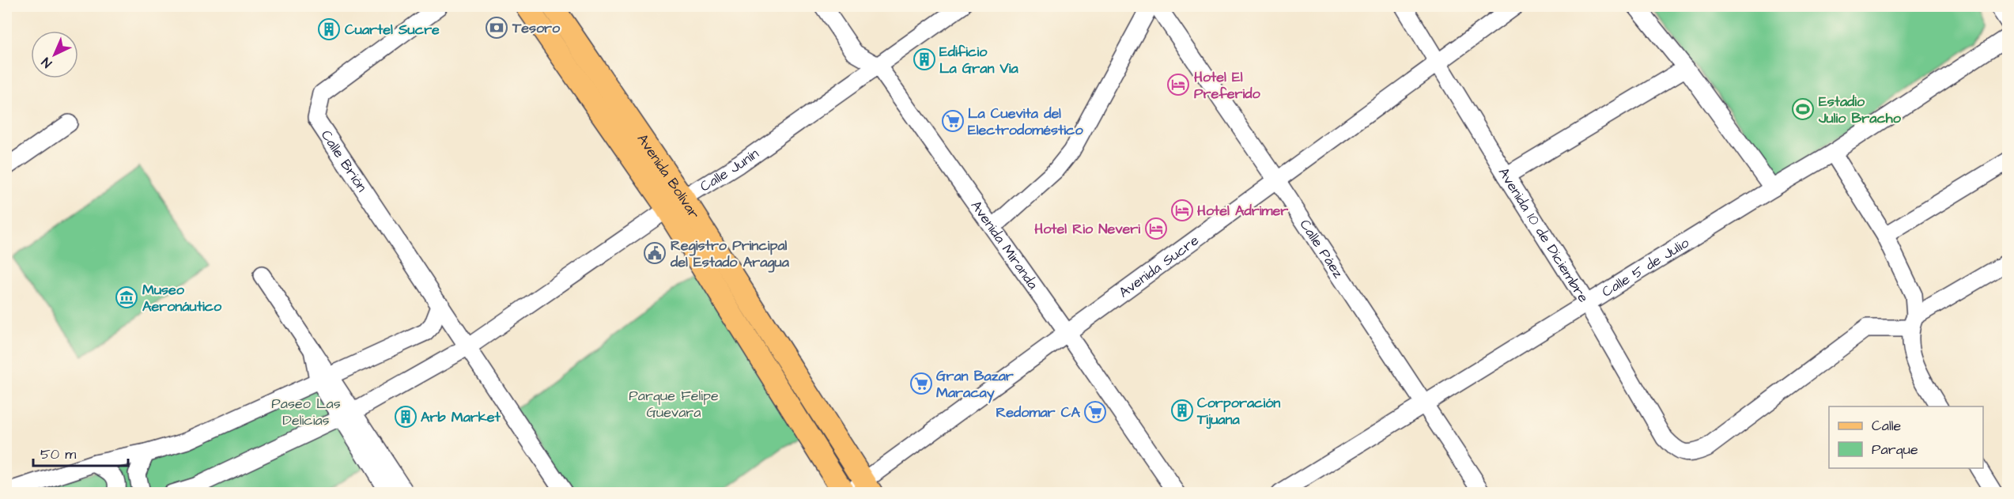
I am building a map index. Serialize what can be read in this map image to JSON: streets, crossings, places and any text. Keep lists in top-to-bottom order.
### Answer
{
  "streets": {
    "main road": ["Avenida Bolívar"],
    "street": [
      "Calle Brión",
      "Calle Junín",
      "Avenida 10 de Diciembre",
      "Avenida Miranda",
      "Calle Páez",
      "Avenida Sucre",
      "Calle 5 de Julio"
    ]
  },
  "crossings": [
    ["Calle Brión", "Calle Junín"],
    ["Calle Junín", "Avenida Bolívar"],
    ["Calle Junín", "Avenida Miranda"],
    ["Avenida Bolívar", "Avenida Sucre"],
    ["Avenida 10 de Diciembre", "Avenida Sucre"],
    ["Avenida 10 de Diciembre", "Calle 5 de Julio"],
    ["Avenida Miranda", "Avenida Sucre"],
    ["Calle Páez", "Avenida Sucre"],
    ["Calle Páez", "Calle 5 de Julio"]
  ],
  "parks": ["Parque Felipe Guevara", "Paseo Las Delicias"],
  "places": {
    "bank": ["Tesoro"],
    "building": [
      "Cuartel Sucre",
      "Edificio La Gran Via",
      "Corporación Tijuana",
      "Arb Market"
    ],
    "hotel": ["Hotel El Preferido", "Hotel Adrimer", "Hotel Rio Neveri"],
    "sports": ["Estadio Julio Bracho"],
    "supermarket": ["La Cuevita del Electrodoméstico", "Gran Bazar Maracay", "Redomar CA"],
    "public building": ["Registro Principal del Estado Aragua"],
    "museum": ["Museo Aeronáutico"]
  },
  "legend": ["Calle", "Parque"],
  "scale_bar": "50 m",
  "north": "bottom left"
}
